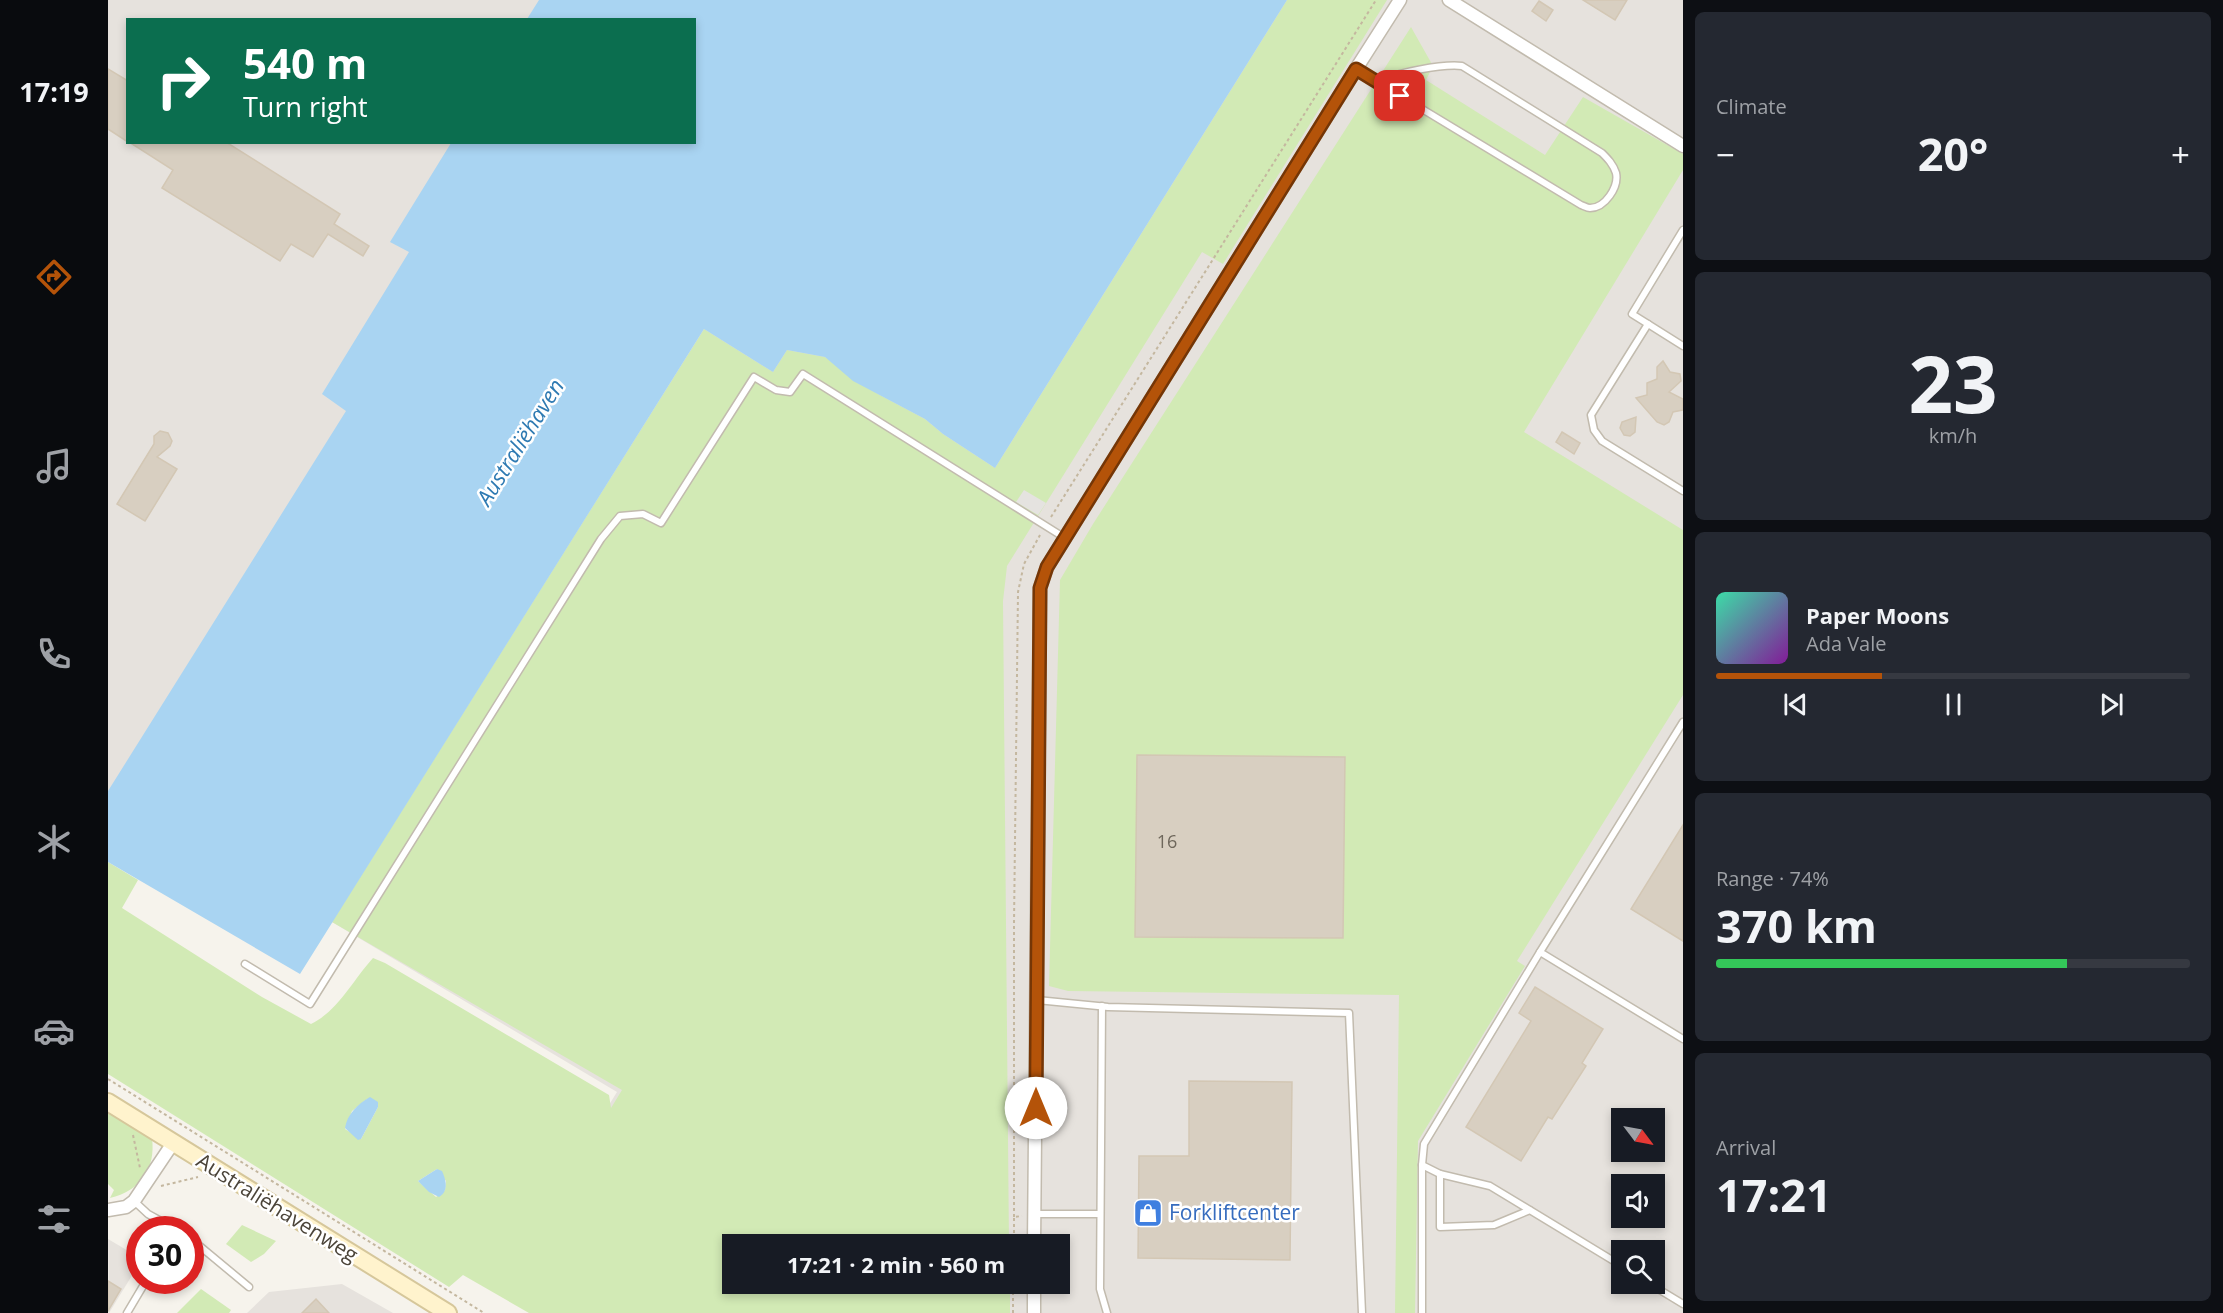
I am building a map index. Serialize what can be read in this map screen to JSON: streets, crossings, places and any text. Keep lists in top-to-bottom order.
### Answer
{
  "streets": {
    "street": ["Australiëhavenweg"]
  },
  "water": ["Australiëhaven"],
  "places": {
    "shop": ["Forkliftcenter"]
  },
  "house_numbers": ["16"],
  "north": "bottom right",
  "page": {
    "tabs": "17:19",
    "tile": [
      "Climate",
      ["23", "km/h"],
      ["Range · 74%", "370 km"],
      ["Arrival", "17:21"]
    ],
    "turn": ["540 m", "Turn right"],
    "heat": ["−", "20°", "+"],
    "song": ["Paper Moons", "Ada Vale"],
    "limit": "30",
    "trip": "17:21 · 2 min · 560 m"
  }
}
